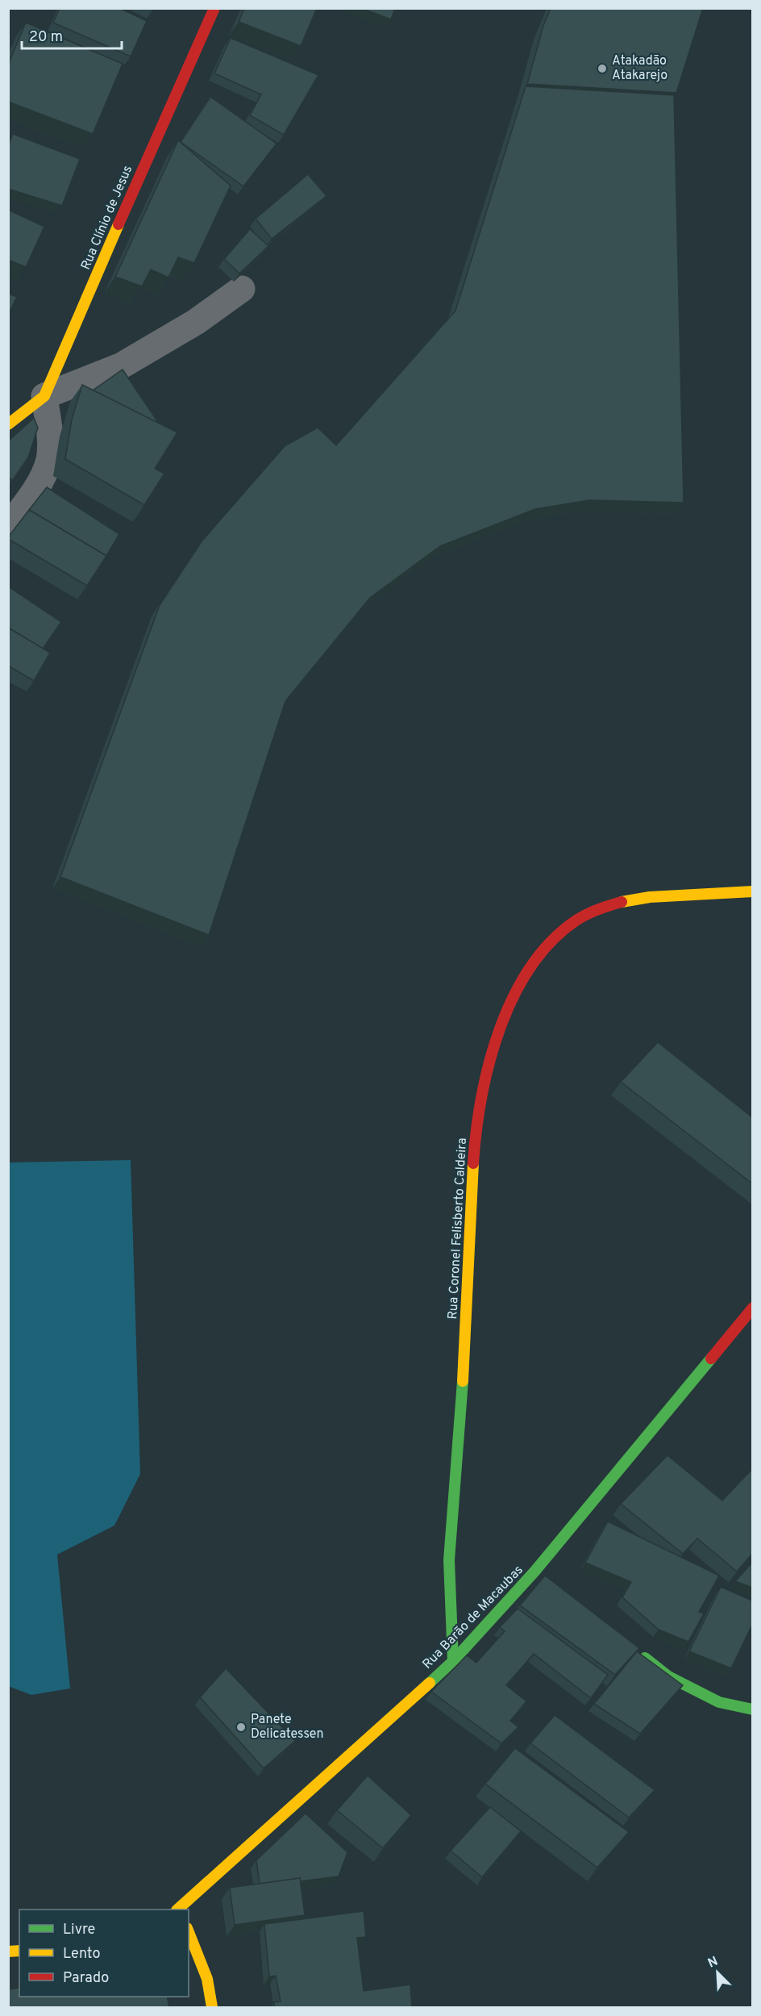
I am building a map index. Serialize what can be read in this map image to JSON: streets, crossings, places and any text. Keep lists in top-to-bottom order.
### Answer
{
  "streets": {
    "street": ["Rua Clínio de Jesus", "Rua Coronel Felisberto Caldeira", "Rua Barão de Macaubas"]
  },
  "crossings": [
    ["Rua Coronel Felisberto Caldeira", "Rua Barão de Macaubas"]
  ],
  "places": ["Atakadão Atakarejo", "Panete Delicatessen"],
  "legend": ["Livre", "Lento", "Parado"],
  "scale_bar": "20 m",
  "north": "top left"
}
